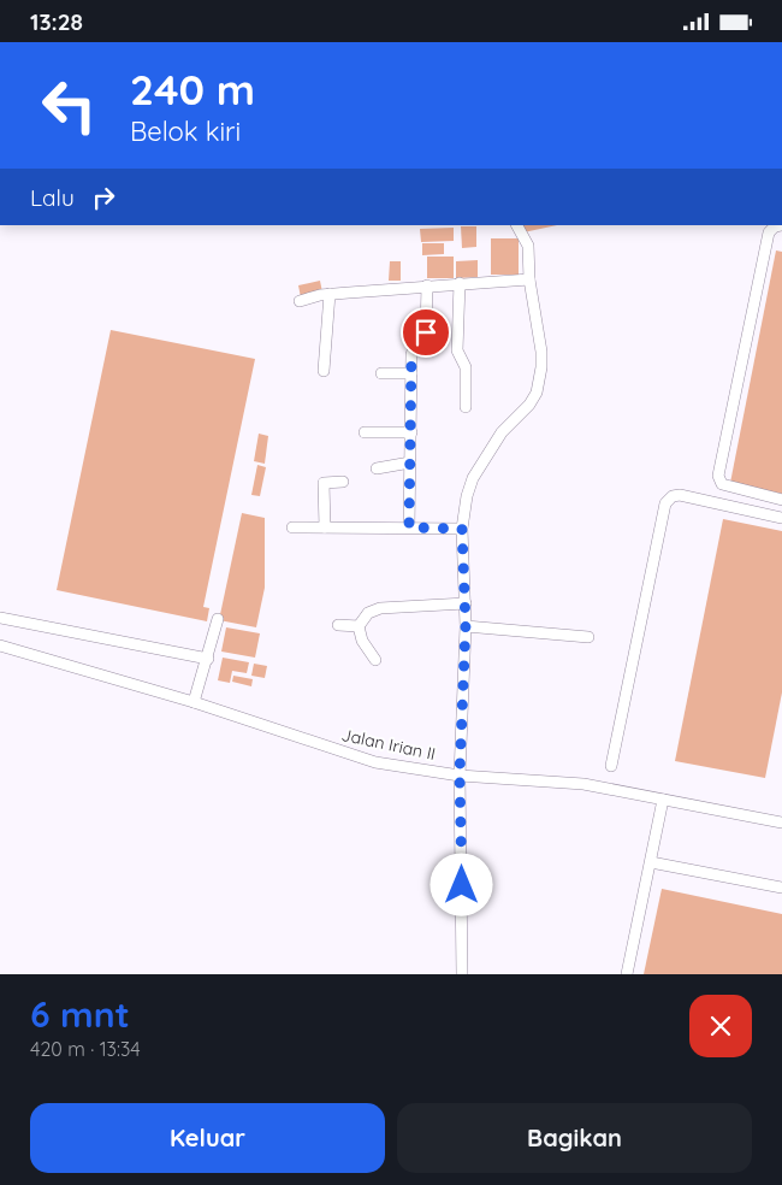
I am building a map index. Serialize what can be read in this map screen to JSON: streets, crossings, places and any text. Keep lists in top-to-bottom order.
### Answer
{
  "streets": {
    "street": ["Jalan Irian II"]
  },
  "page": {
    "status": "13:28",
    "turn": ["240 m", "Belok kiri"],
    "then": "Lalu",
    "heading": ["6 mnt", "420 m · 13:34"],
    "buttons": ["Keluar", "Bagikan"]
  }
}
